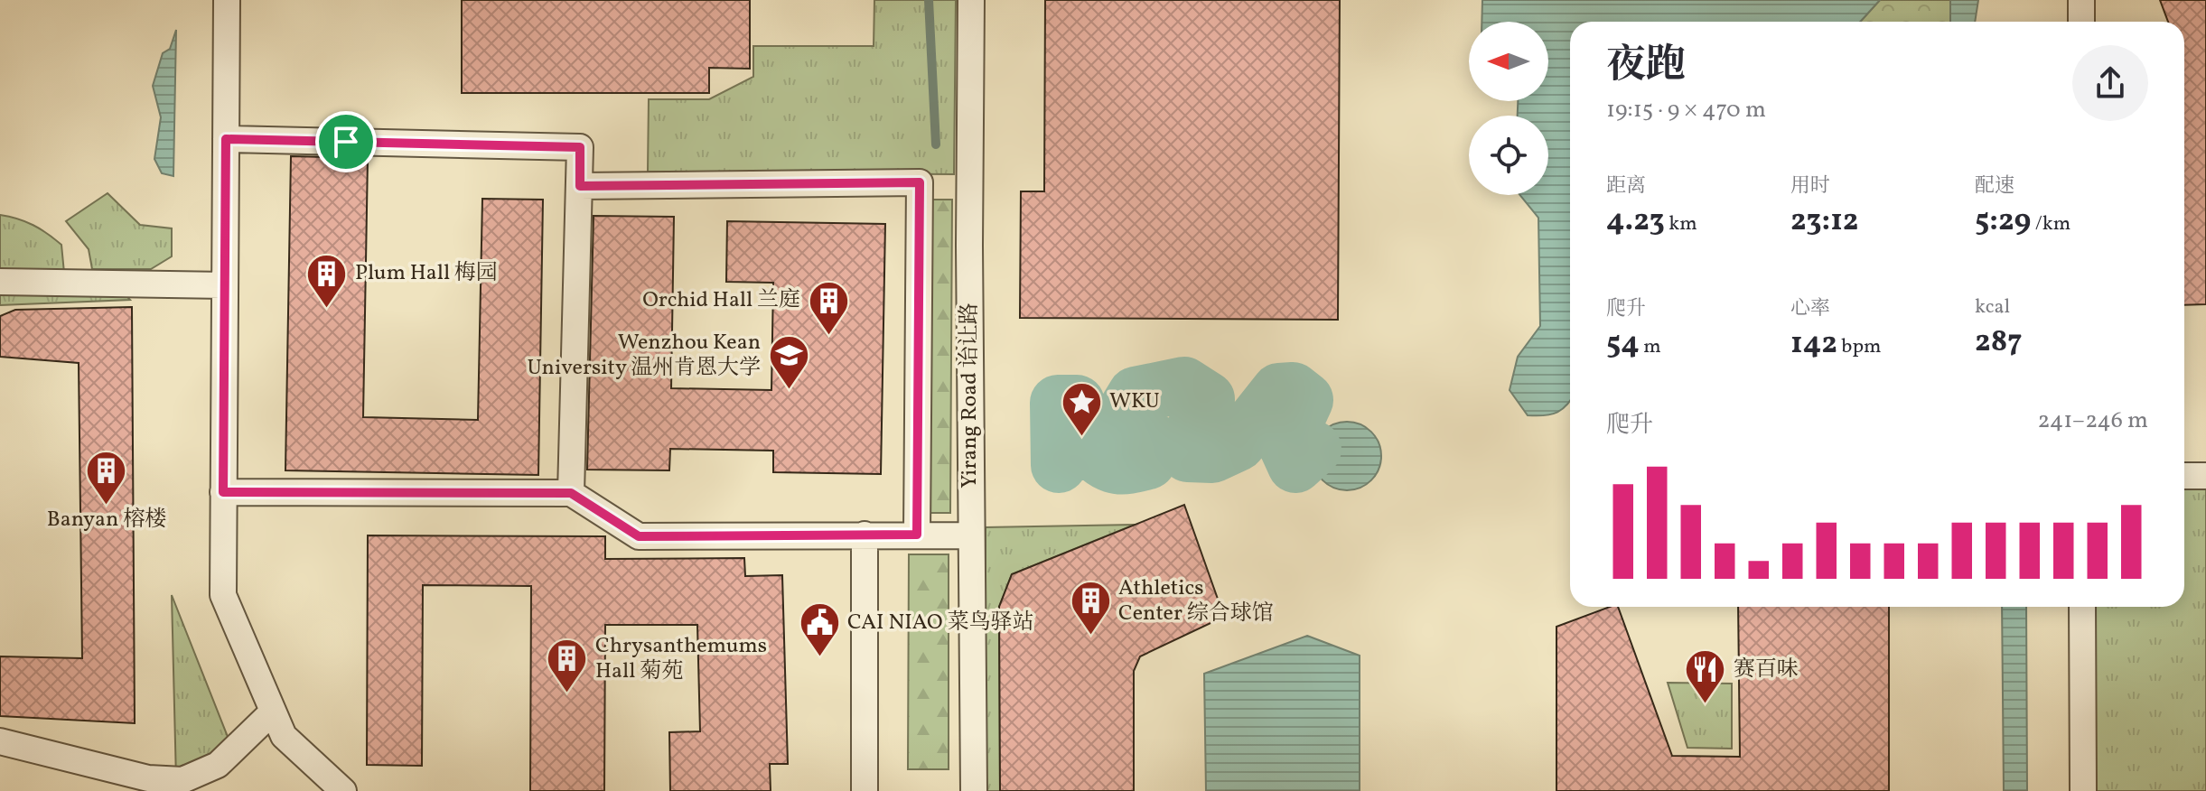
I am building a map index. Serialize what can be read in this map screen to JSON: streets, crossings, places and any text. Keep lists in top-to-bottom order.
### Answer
{
  "streets": {
    "street": ["Yirang Road 诒让路"]
  },
  "places": {
    "building": [
      "Plum Hall 梅园",
      "Orchid Hall 兰庭",
      "Banyan 榕楼",
      "Athletics Center 综合球馆",
      "Chrysanthemums Hall 菊苑"
    ],
    "school or university": ["Wenzhou Kean University 温州肯恩大学"],
    "place": ["WKU"],
    "public building": ["CAI NIAO 菜鸟驿站"],
    "restaurant": ["赛百味"]
  },
  "north": "left",
  "page": {
    "heading": ["夜跑", "19:15 · 9 × 470 m"],
    "stats": [
      ["距离", "4.23 km"],
      ["用时", "23:12"],
      ["配速", "5:29 /km"],
      ["爬升", "54 m"],
      ["心率", "142 bpm"],
      ["kcal", "287"]
    ],
    "chart": ["爬升", "241–246 m"]
  }
}
